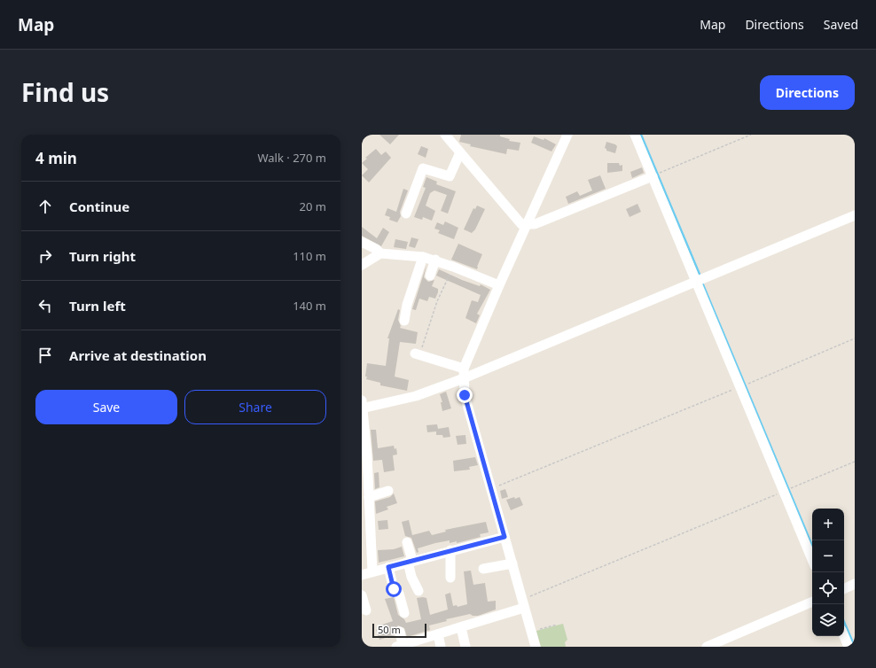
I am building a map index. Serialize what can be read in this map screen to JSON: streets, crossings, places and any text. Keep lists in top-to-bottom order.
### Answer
{
  "scale_bar": "50 m",
  "page": {
    "header": "Map",
    "nav": ["Map", "Directions", "Saved"],
    "title": "Find us",
    "buttons": [
      "Directions",
      ["Save", "Share"]
    ],
    "heading": ["4 min", "Walk · 270 m"],
    "list": [
      ["Continue", "20 m"],
      ["Turn right", "110 m"],
      ["Turn left", "140 m"],
      "Arrive at destination"
    ],
    "map_buttons": ["+", "−"],
    "scale": "50 m"
  }
}
